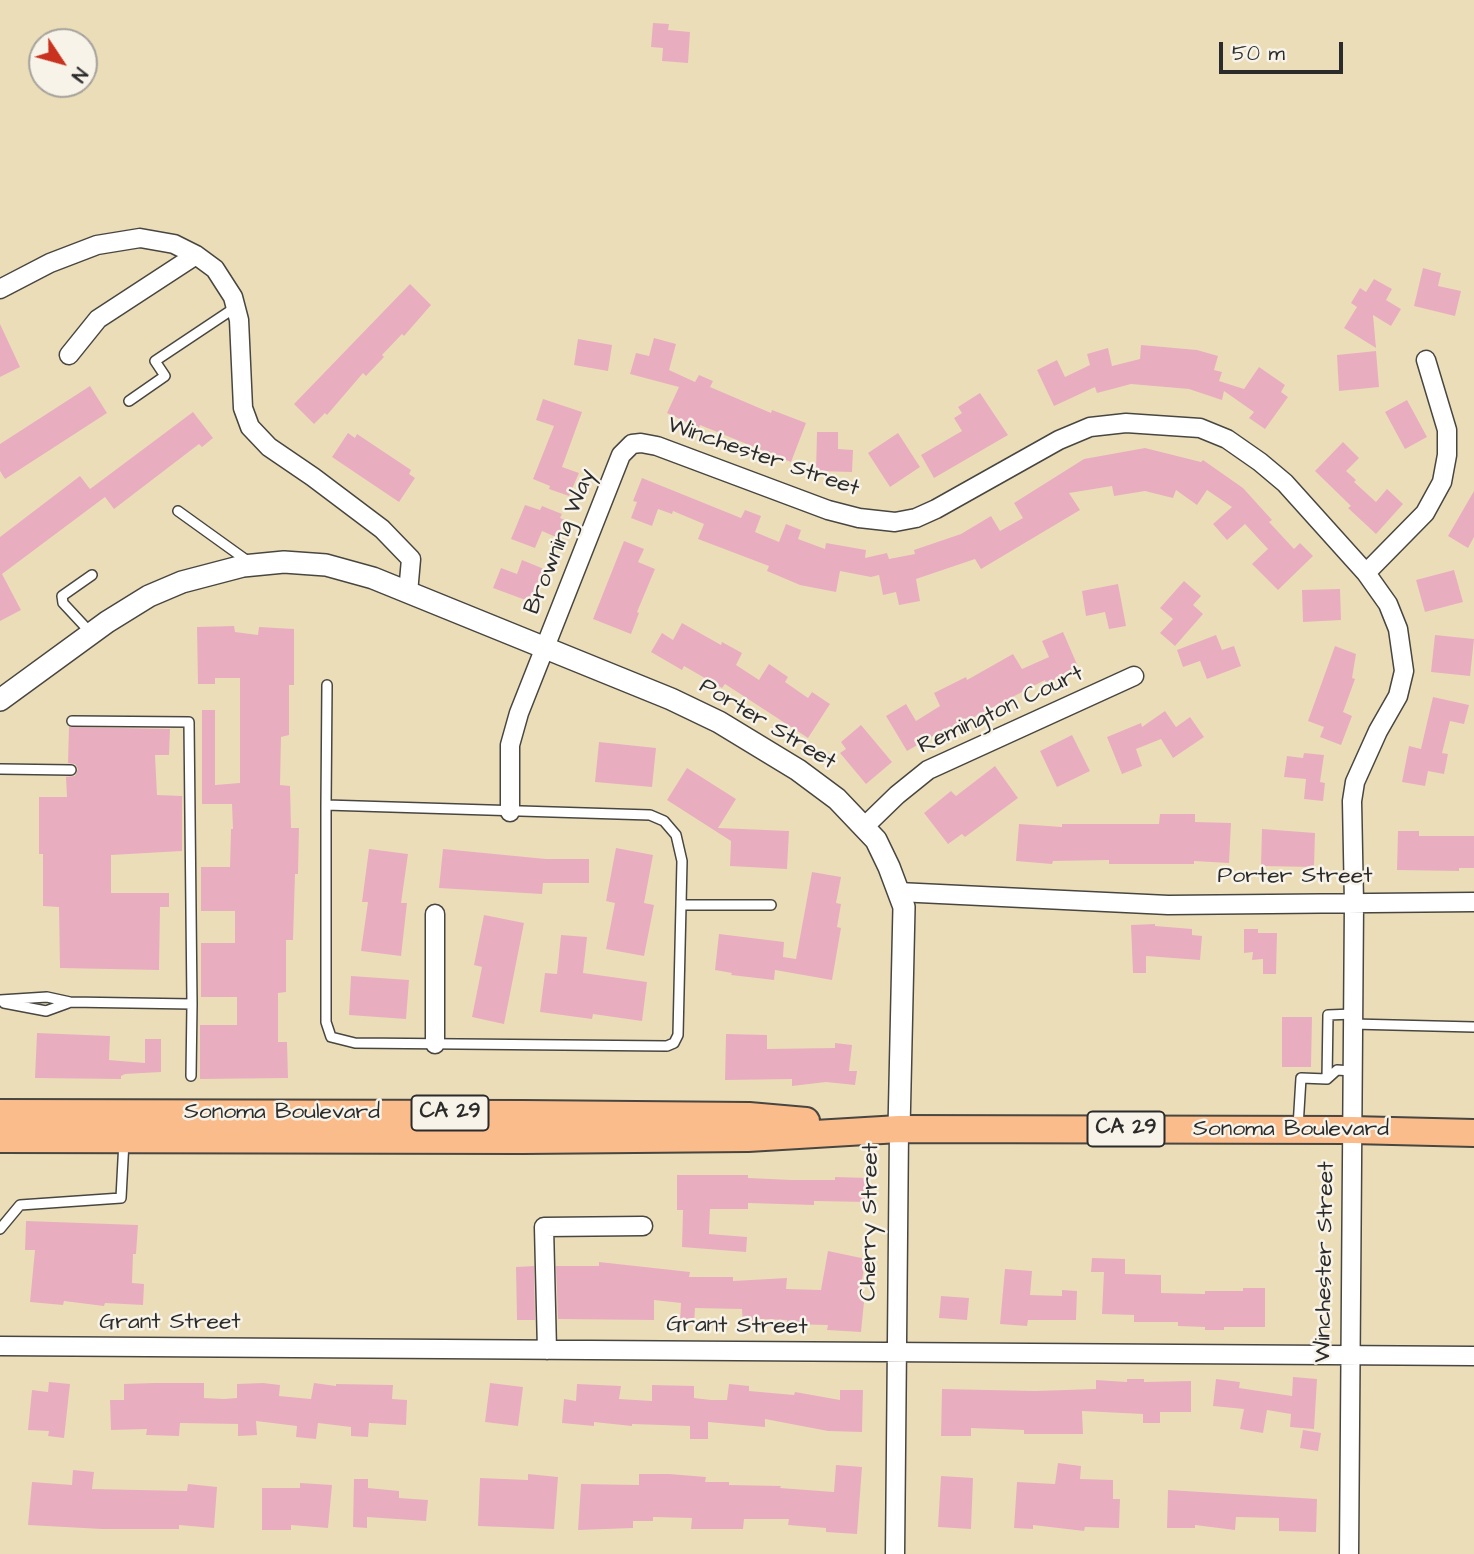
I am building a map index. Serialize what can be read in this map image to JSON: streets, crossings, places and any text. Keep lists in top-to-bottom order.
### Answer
{
  "streets": {
    "main road": ["Sonoma Boulevard", "CA 29"],
    "street": [
      "Winchester Street",
      "Browning Way",
      "Remington Court",
      "Porter Street",
      "Cherry Street",
      "Grant Street"
    ]
  },
  "crossings": [
    ["Winchester Street", "Browning Way"],
    ["Winchester Street", "Porter Street"],
    ["Winchester Street", "Sonoma Boulevard"],
    ["Winchester Street", "Grant Street"],
    ["Browning Way", "Porter Street"],
    ["Remington Court", "Porter Street"],
    ["Porter Street", "Cherry Street"],
    ["Sonoma Boulevard", "Cherry Street"],
    ["Cherry Street", "Grant Street"]
  ],
  "scale_bar": "50 m",
  "north": "bottom right"
}
